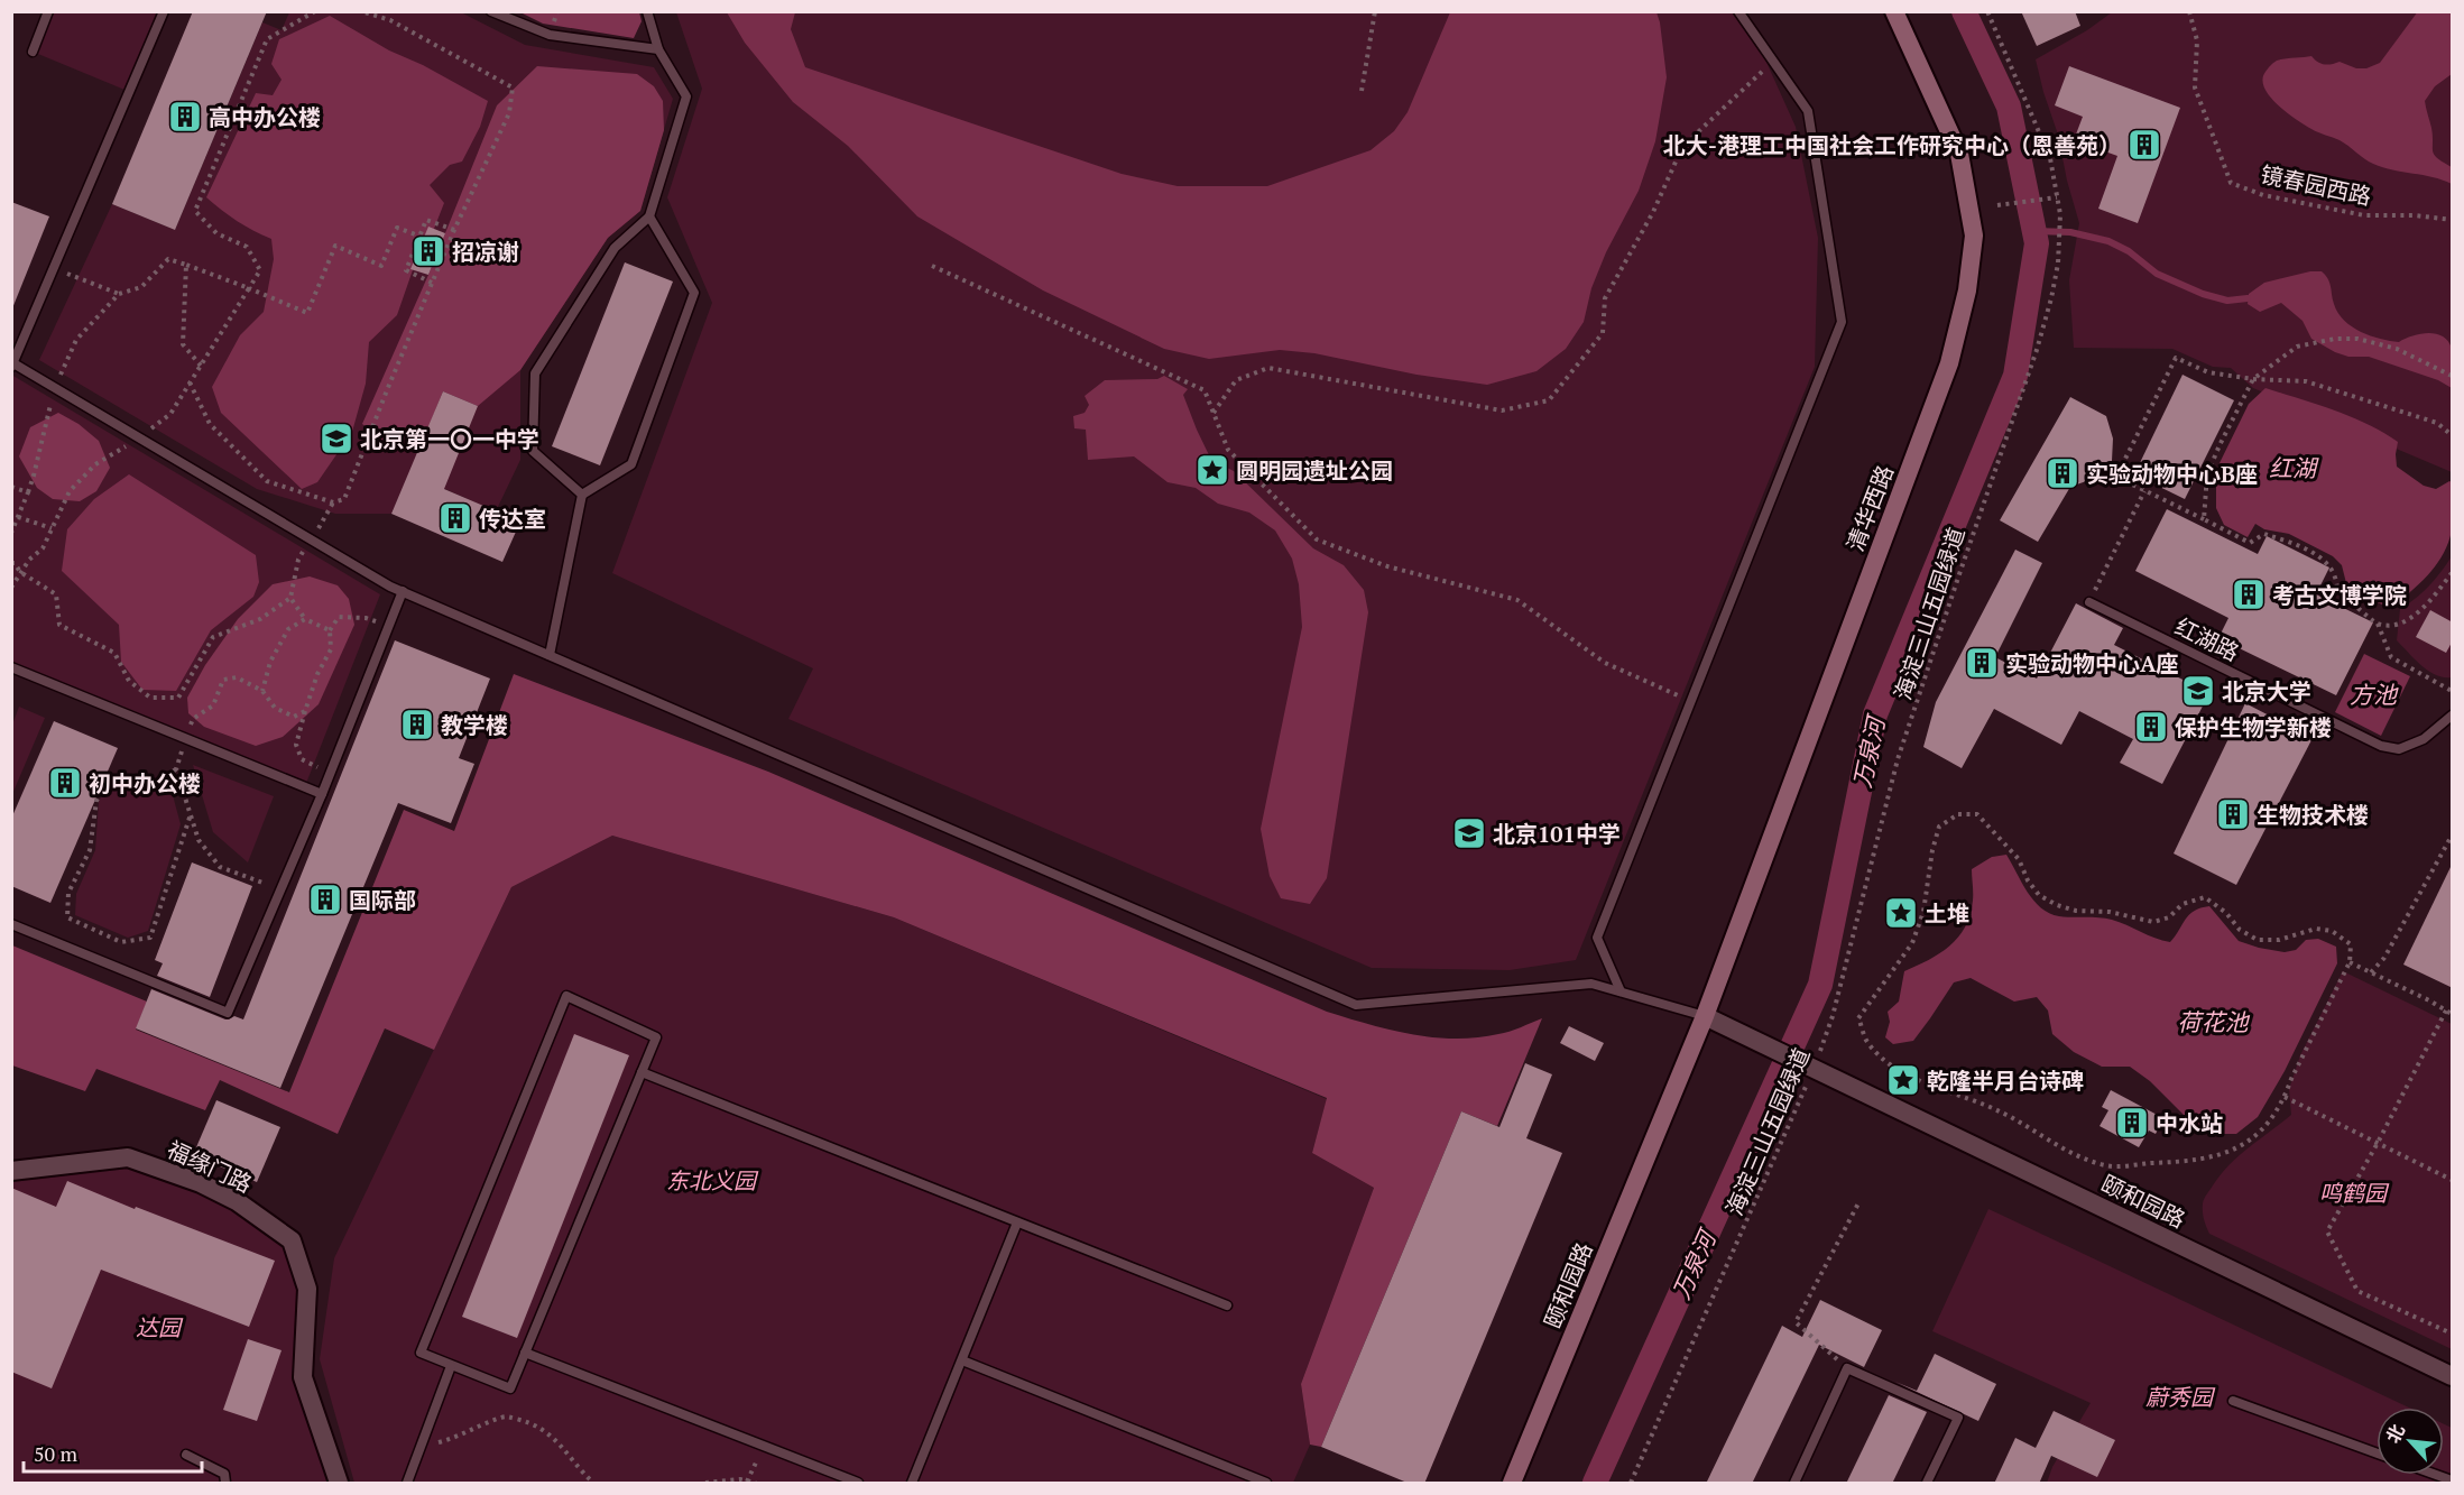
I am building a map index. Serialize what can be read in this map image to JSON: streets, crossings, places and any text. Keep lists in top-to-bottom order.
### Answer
{
  "streets": {
    "main road": ["清华西路", "颐和园路"],
    "street": ["福缘门路"],
    "lane": ["红湖路"],
    "path": ["镜春园西路", "海淀三山五园绿道"]
  },
  "crossings": [
    ["清华西路", "颐和园路"],
    ["海淀三山五园绿道", "颐和园路"]
  ],
  "water": [
    "红湖",
    "方池",
    "万泉河",
    "荷花池"
  ],
  "parks": [
    "东北义园",
    "鸣鹤园",
    "达园",
    "蔚秀园"
  ],
  "places": {
    "building": [
      "高中办公楼",
      "北大-港理工中国社会工作研究中心（恩善苑）",
      "招凉谢",
      "实验动物中心B座",
      "传达室",
      "考古文博学院",
      "实验动物中心A座",
      "教学楼",
      "保护生物学新楼",
      "初中办公楼",
      "生物技术楼",
      "国际部",
      "中水站"
    ],
    "school or university": ["北京第一〇一中学", "北京大学", "北京101中学"],
    "place": ["圆明园遗址公园", "土堆", "乾隆半月台诗碑"]
  },
  "scale_bar": "50 m",
  "north": "top left"
}
